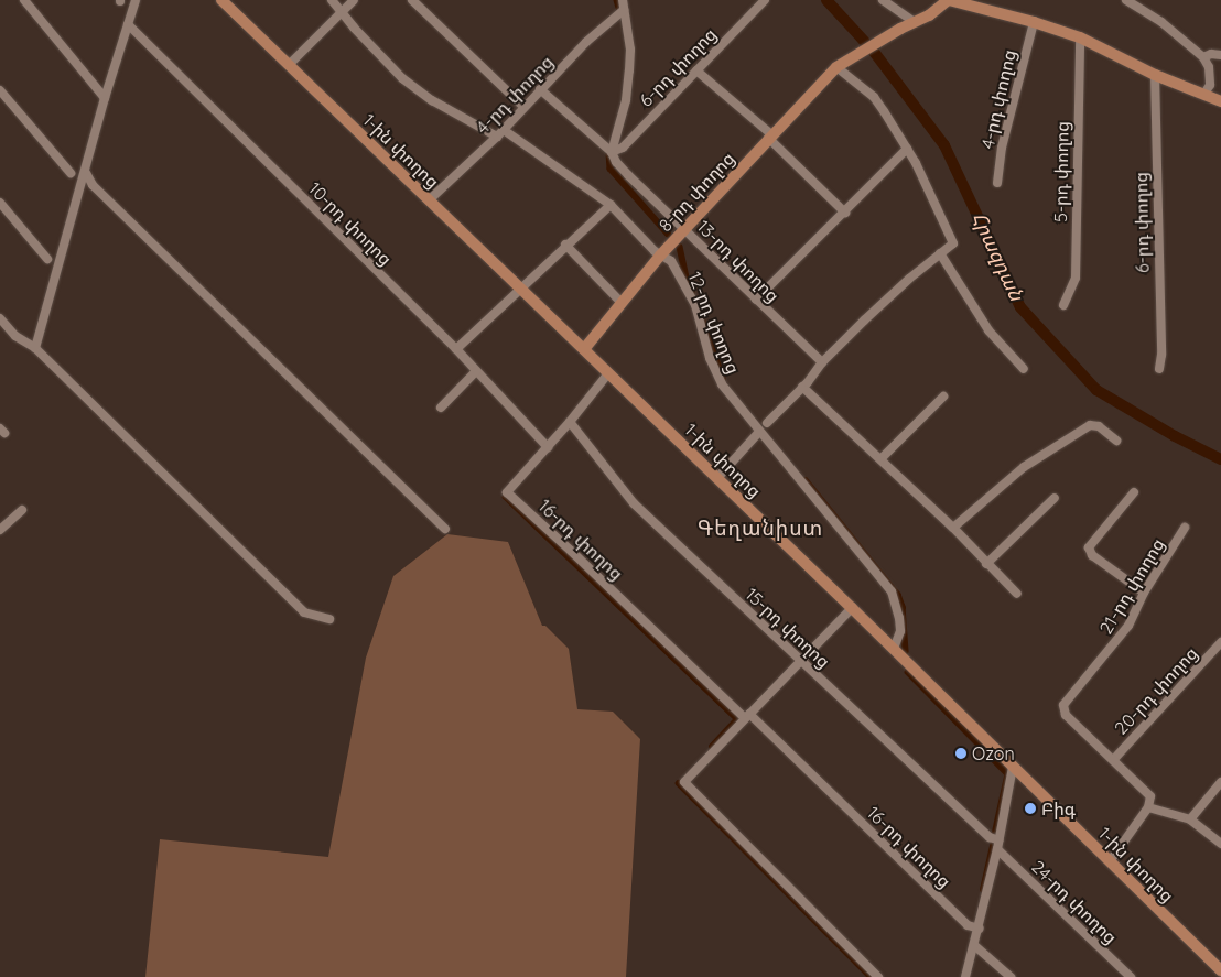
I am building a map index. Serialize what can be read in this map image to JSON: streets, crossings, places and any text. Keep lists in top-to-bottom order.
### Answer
{
  "streets": {
    "main road": ["1-ին փողոց", "8-րդ փողոց"],
    "street": [
      "6-րդ փողոց",
      "4-րդ փողոց",
      "5-րդ փողոց",
      "10-րդ փողոց",
      "13-րդ փողոց",
      "12-րդ փողոց",
      "16-րդ փողոց",
      "21-րդ փողոց",
      "15-րդ փողոց",
      "20-րդ փողոց",
      "24-րդ փողոց"
    ]
  },
  "crossings": [
    ["6-րդ փողոց", "13-րդ փողոց"],
    ["4-րդ փողոց", "1-ին փողոց"],
    ["4-րդ փողոց", "13-րդ փողոց"],
    ["4-րդ փողոց", "12-րդ փողոց"],
    ["1-ին փողոց", "8-րդ փողոց"],
    ["1-ին փողոց", "12-րդ փողոց"],
    ["1-ին փողոց", "16-րդ փողոց"],
    ["8-րդ փողոց", "13-րդ փողոց"],
    ["8-րդ փողոց", "12-րդ փողոց"],
    ["10-րդ փողոց", "16-րդ փողոց"],
    ["16-րդ փողոց", "15-րդ փողոց"],
    ["21-րդ փողոց", "20-րդ փողոց"]
  ],
  "districts": ["Գեղանիստ"],
  "water": ["Հրազդան"],
  "places": ["Ozon", "Բիգ"]
}
